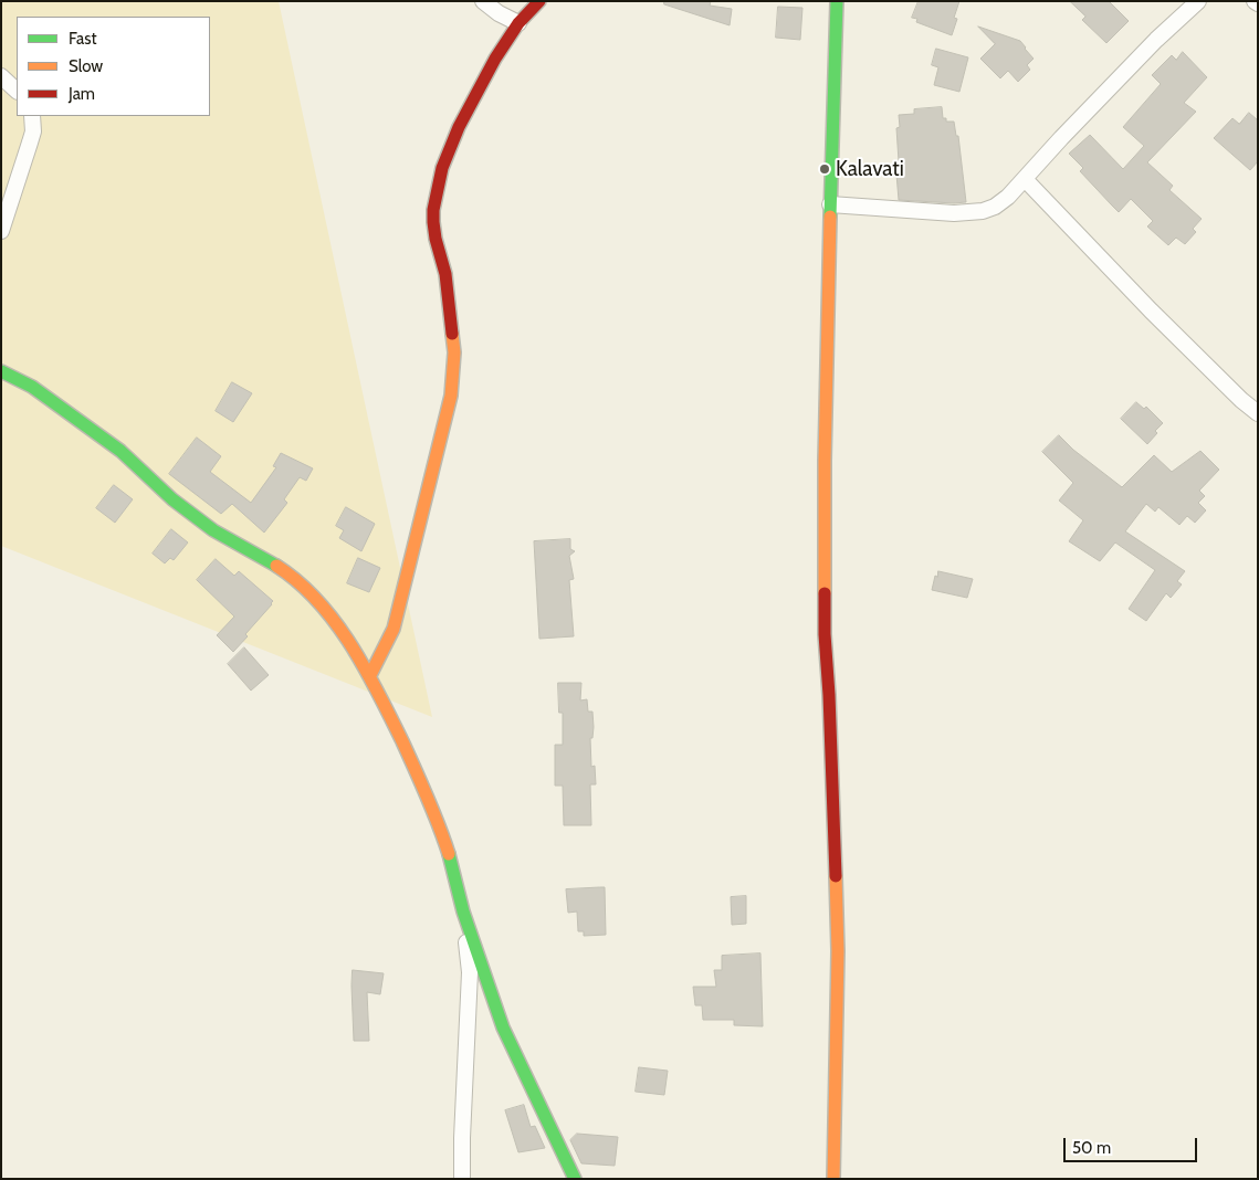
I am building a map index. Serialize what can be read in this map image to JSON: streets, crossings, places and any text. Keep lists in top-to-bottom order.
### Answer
{
  "places": ["Kalavati"],
  "legend": ["Fast", "Slow", "Jam"],
  "scale_bar": "50 m"
}
